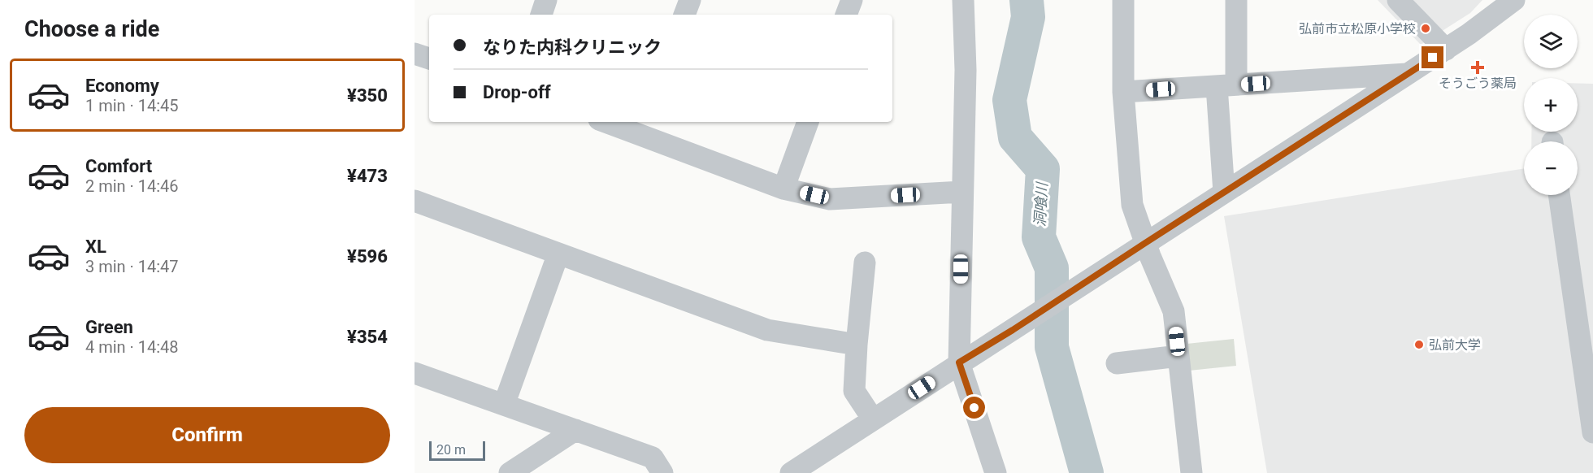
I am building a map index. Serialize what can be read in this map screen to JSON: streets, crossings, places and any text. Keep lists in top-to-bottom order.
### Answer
{
  "water": ["洞喰川"],
  "places": {
    "other": ["弘前市立松原小学校", "弘前大学"],
    "health": ["そうごう薬局"]
  },
  "scale_bar": "20 m",
  "page": {
    "heading": "Choose a ride",
    "map_buttons": ["+", "−"],
    "banner": ["なりた内科クリニック", "Drop-off"],
    "list": [
      {
        "name": "Economy",
        "note": "1 min · 14:45",
        "value": "¥350"
      },
      {
        "name": "Comfort",
        "note": "2 min · 14:46",
        "value": "¥473"
      },
      {
        "name": "XL",
        "note": "3 min · 14:47",
        "value": "¥596"
      },
      {
        "name": "Green",
        "note": "4 min · 14:48",
        "value": "¥354"
      }
    ],
    "buttons": "Confirm",
    "scale": "20 m"
  }
}
